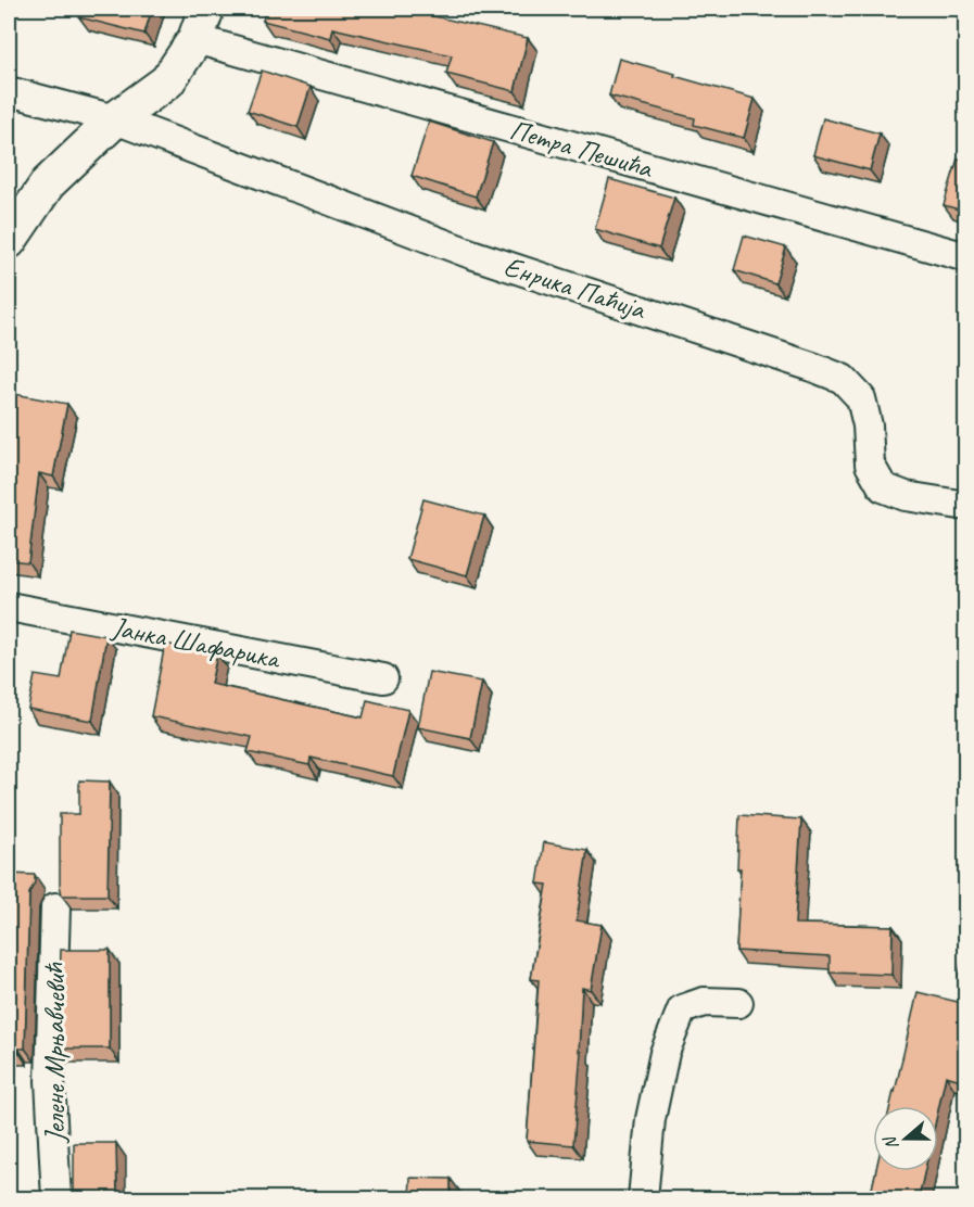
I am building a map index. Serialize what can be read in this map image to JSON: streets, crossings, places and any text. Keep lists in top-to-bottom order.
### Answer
{
  "streets": {
    "street": [
      "Петра Пешића",
      "Енрика Паћија",
      "Јанка Шафарика",
      "Јелене Мрњавчевић"
    ]
  },
  "north": "left"
}
